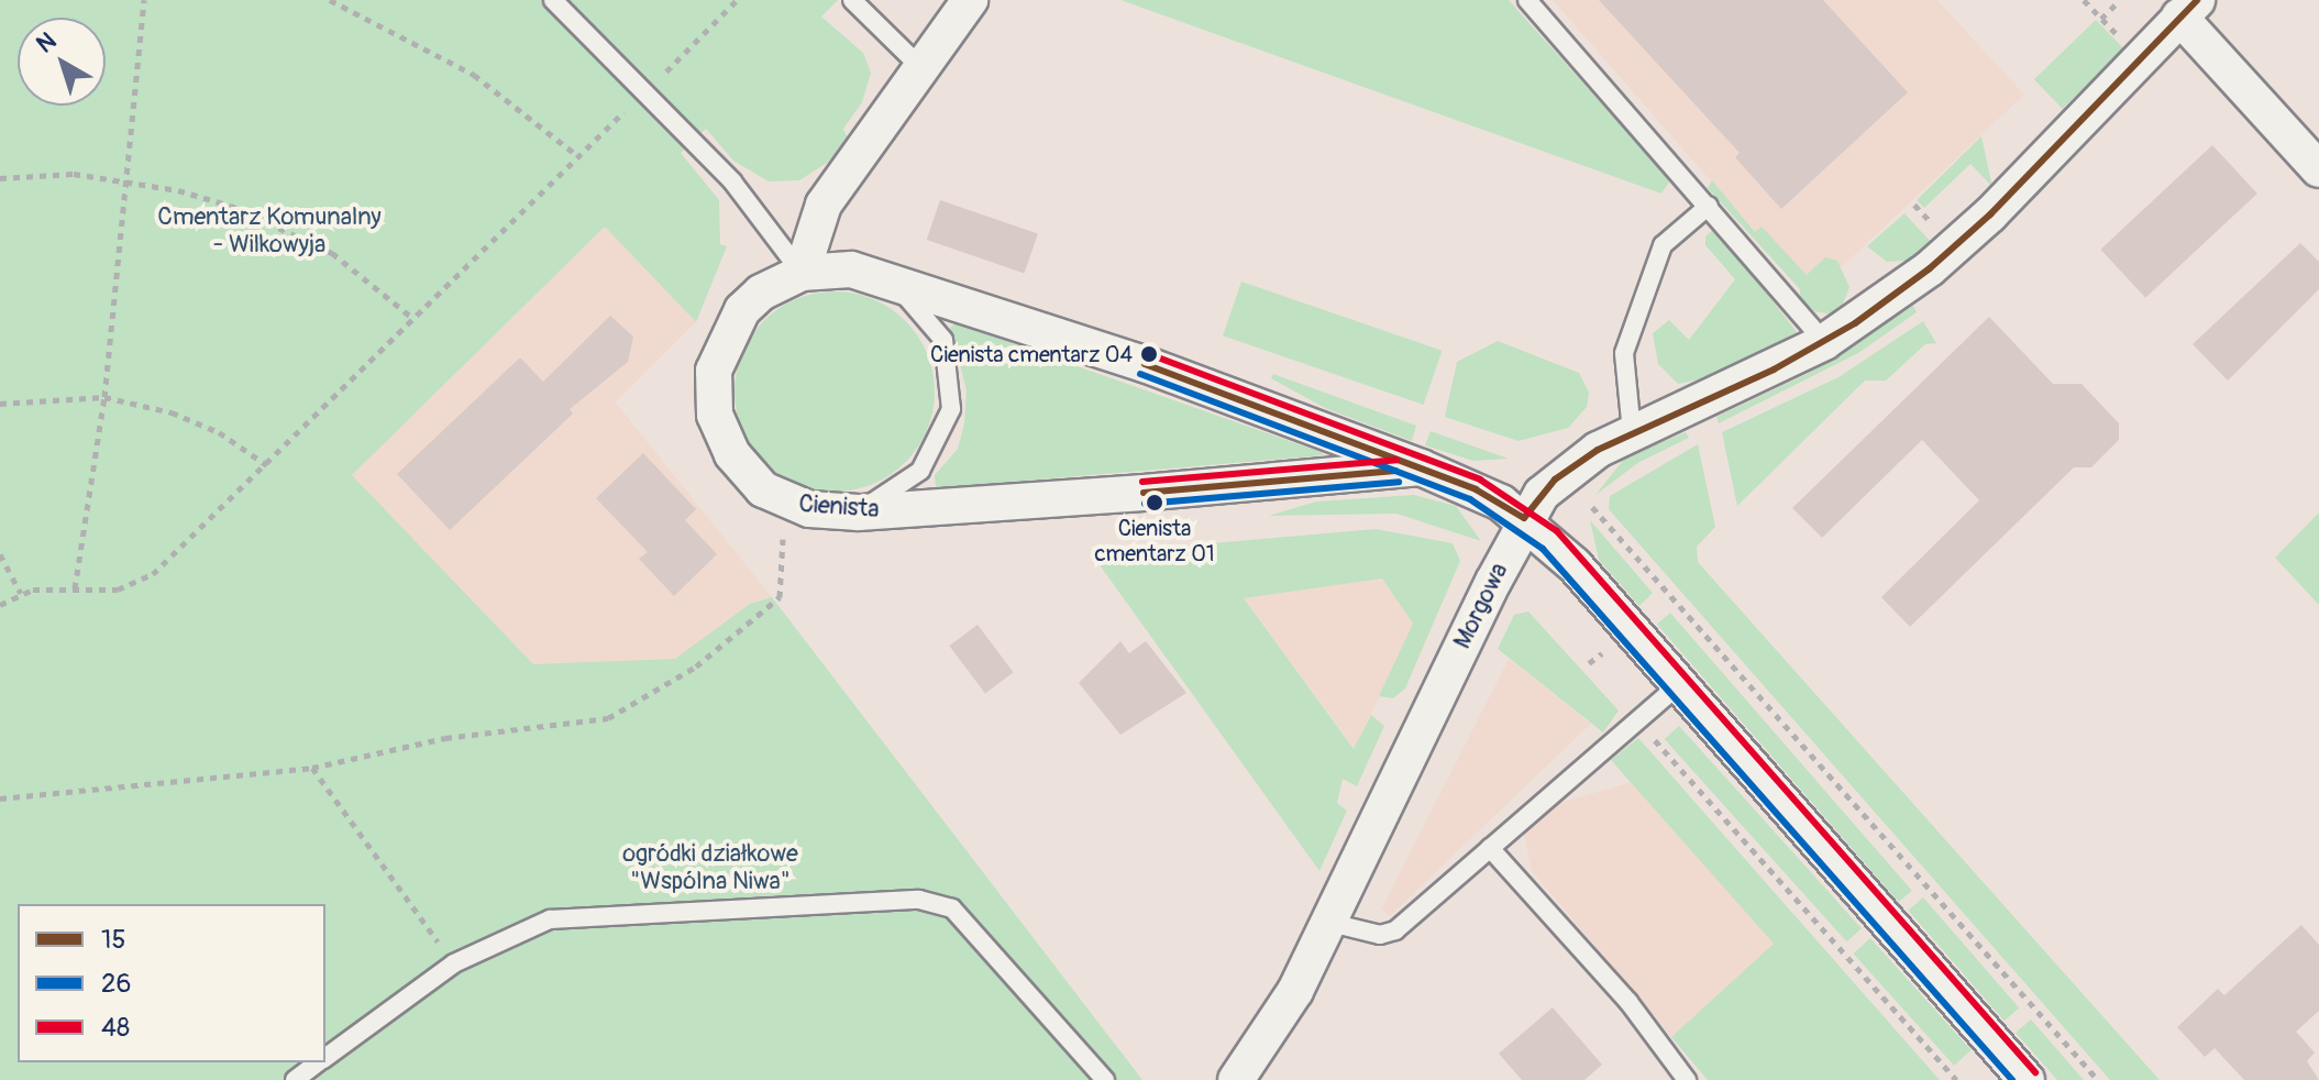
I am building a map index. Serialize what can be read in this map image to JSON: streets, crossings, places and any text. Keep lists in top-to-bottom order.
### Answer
{
  "streets": {
    "street": ["Cienista", "Morgowa"]
  },
  "crossings": [
    ["Cienista", "Morgowa"]
  ],
  "parks": ["Cmentarz Komunalny - Wilkowyja", "ogródki działkowe \"Wspólna Niwa\""],
  "places": ["Cienista cmentarz 04", "Cienista cmentarz 01"],
  "lines": ["transit line 15", "transit line 48", "transit line 26"],
  "legend": ["15", "26", "48"],
  "north": "top left"
}
